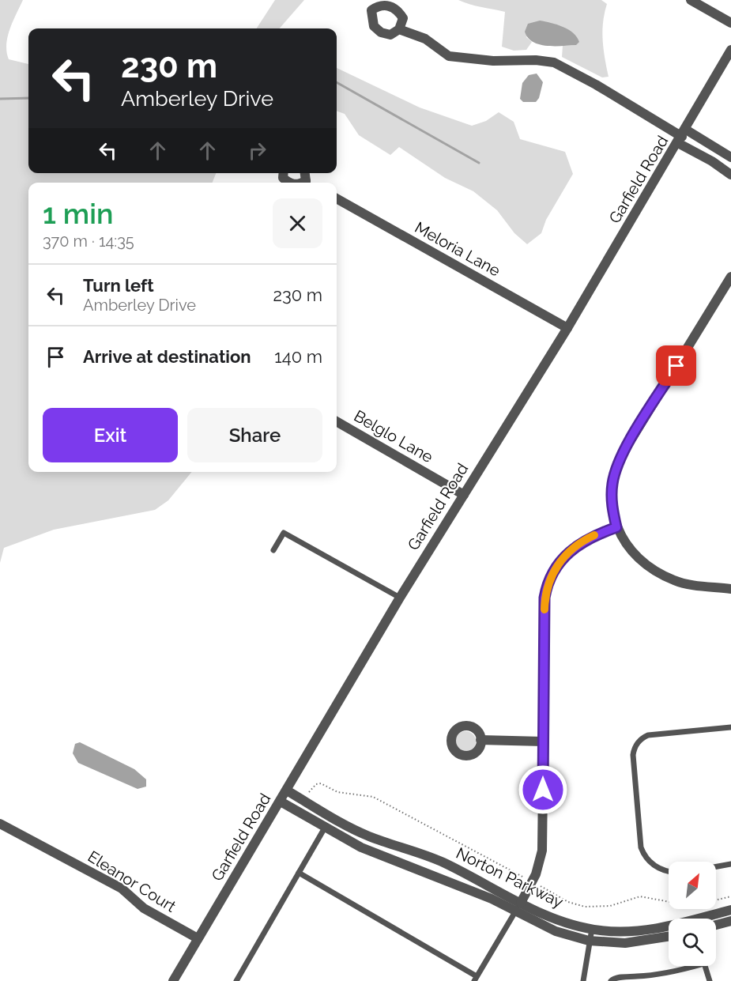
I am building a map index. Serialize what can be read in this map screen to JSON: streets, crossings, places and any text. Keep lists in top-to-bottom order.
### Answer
{
  "streets": {
    "street": [
      "Garfield Road",
      "Meloria Lane",
      "Belglo Lane",
      "Norton Parkway",
      "Eleanor Court"
    ]
  },
  "crossings": [
    ["Garfield Road", "Meloria Lane"],
    ["Garfield Road", "Belglo Lane"],
    ["Garfield Road", "Norton Parkway"],
    ["Garfield Road", "Eleanor Court"]
  ],
  "north": "top right",
  "page": {
    "turn": ["230 m", "Amberley Drive"],
    "heading": ["1 min", "370 m · 14:35"],
    "list": [
      {
        "name": "Turn left",
        "note": "Amberley Drive",
        "value": "230 m"
      },
      {
        "name": "Arrive at destination",
        "value": "140 m"
      }
    ],
    "buttons": ["Exit", "Share"]
  }
}
